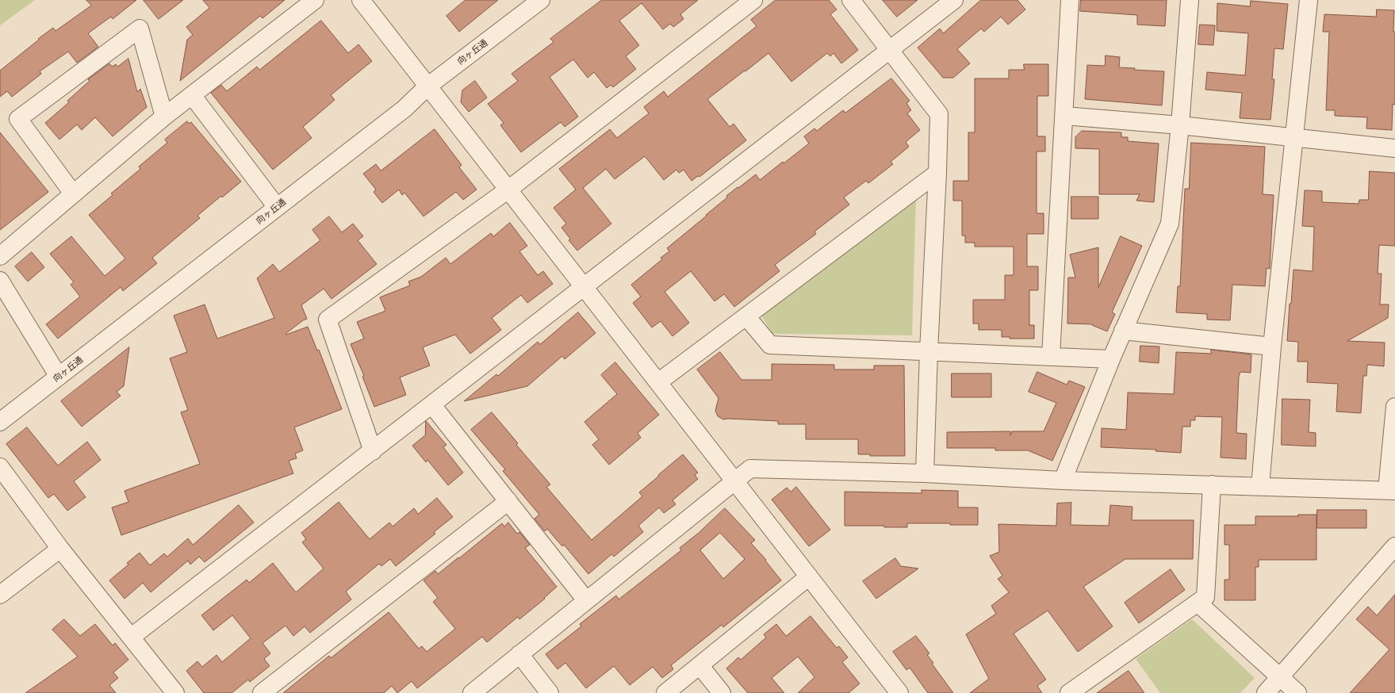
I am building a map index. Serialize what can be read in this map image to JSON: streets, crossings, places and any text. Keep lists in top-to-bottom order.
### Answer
{
  "streets": {
    "street": ["向ヶ丘通"]
  }
}
